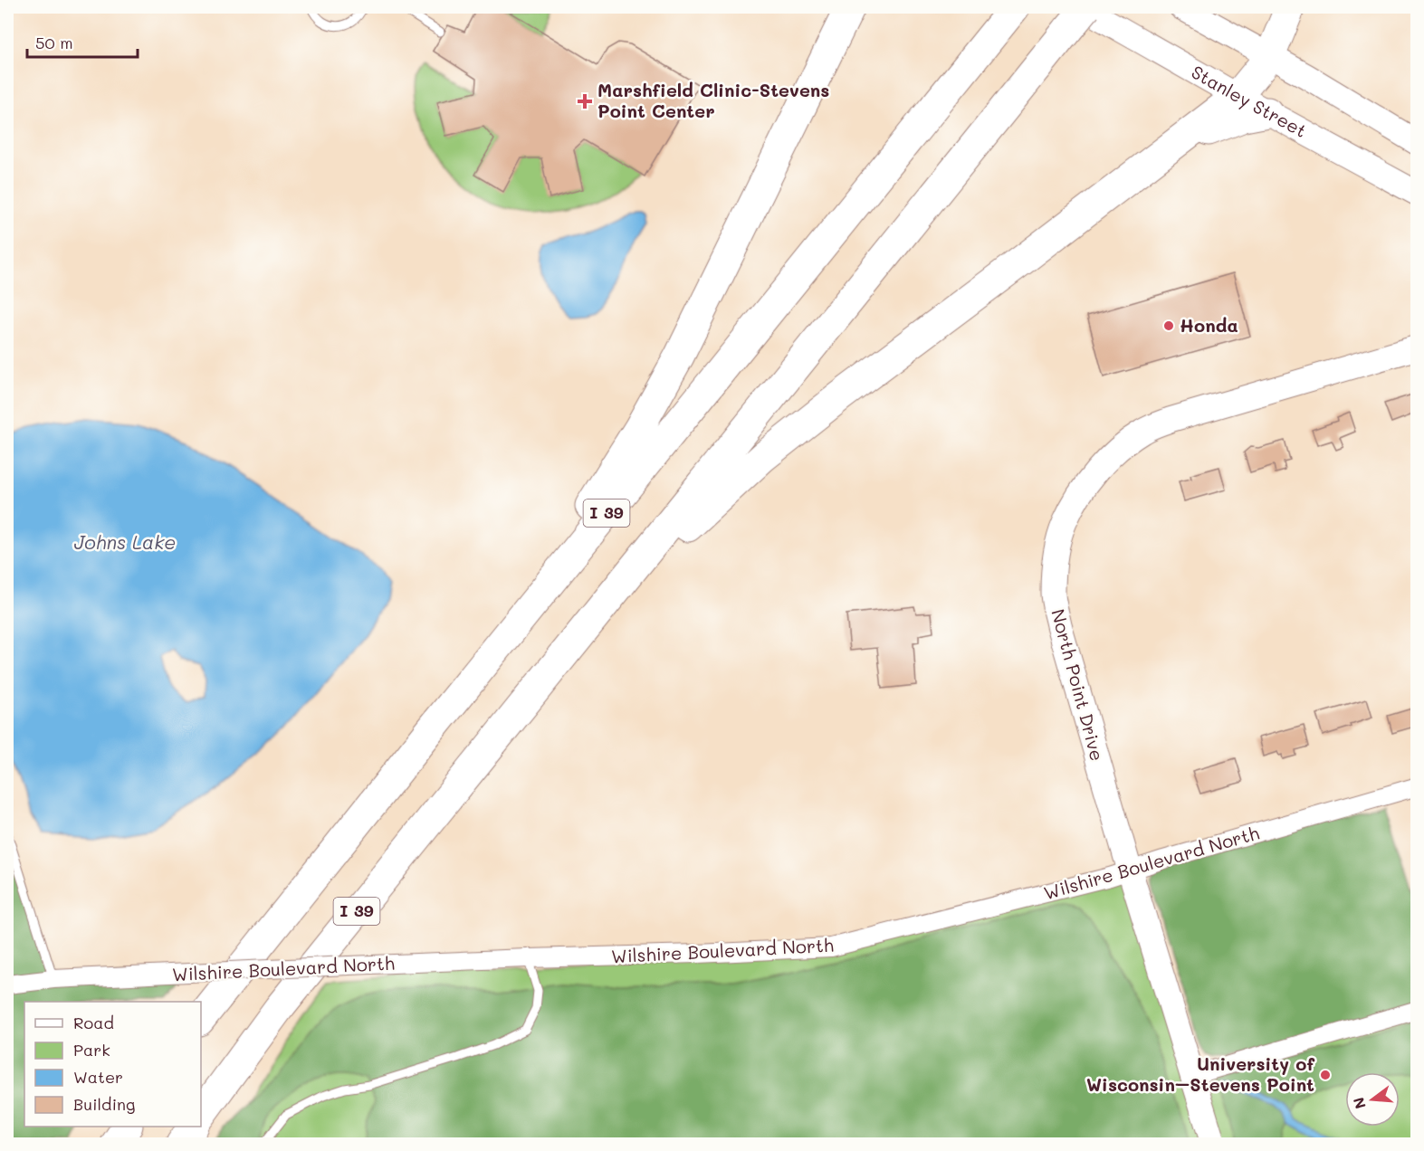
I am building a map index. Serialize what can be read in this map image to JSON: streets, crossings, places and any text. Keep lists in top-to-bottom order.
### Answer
{
  "streets": {
    "highway": ["I 39"],
    "street": ["Stanley Street", "North Point Drive", "Wilshire Boulevard North"]
  },
  "crossings": [
    ["Stanley Street", "I 39"],
    ["North Point Drive", "Wilshire Boulevard North"]
  ],
  "water": ["Johns Lake"],
  "places": {
    "health": ["Marshfield Clinic-Stevens Point Center"],
    "other": ["Honda", "University of Wisconsin–Stevens Point"]
  },
  "legend": [
    "Road",
    "Park",
    "Water",
    "Building"
  ],
  "scale_bar": "50 m",
  "north": "left"
}
